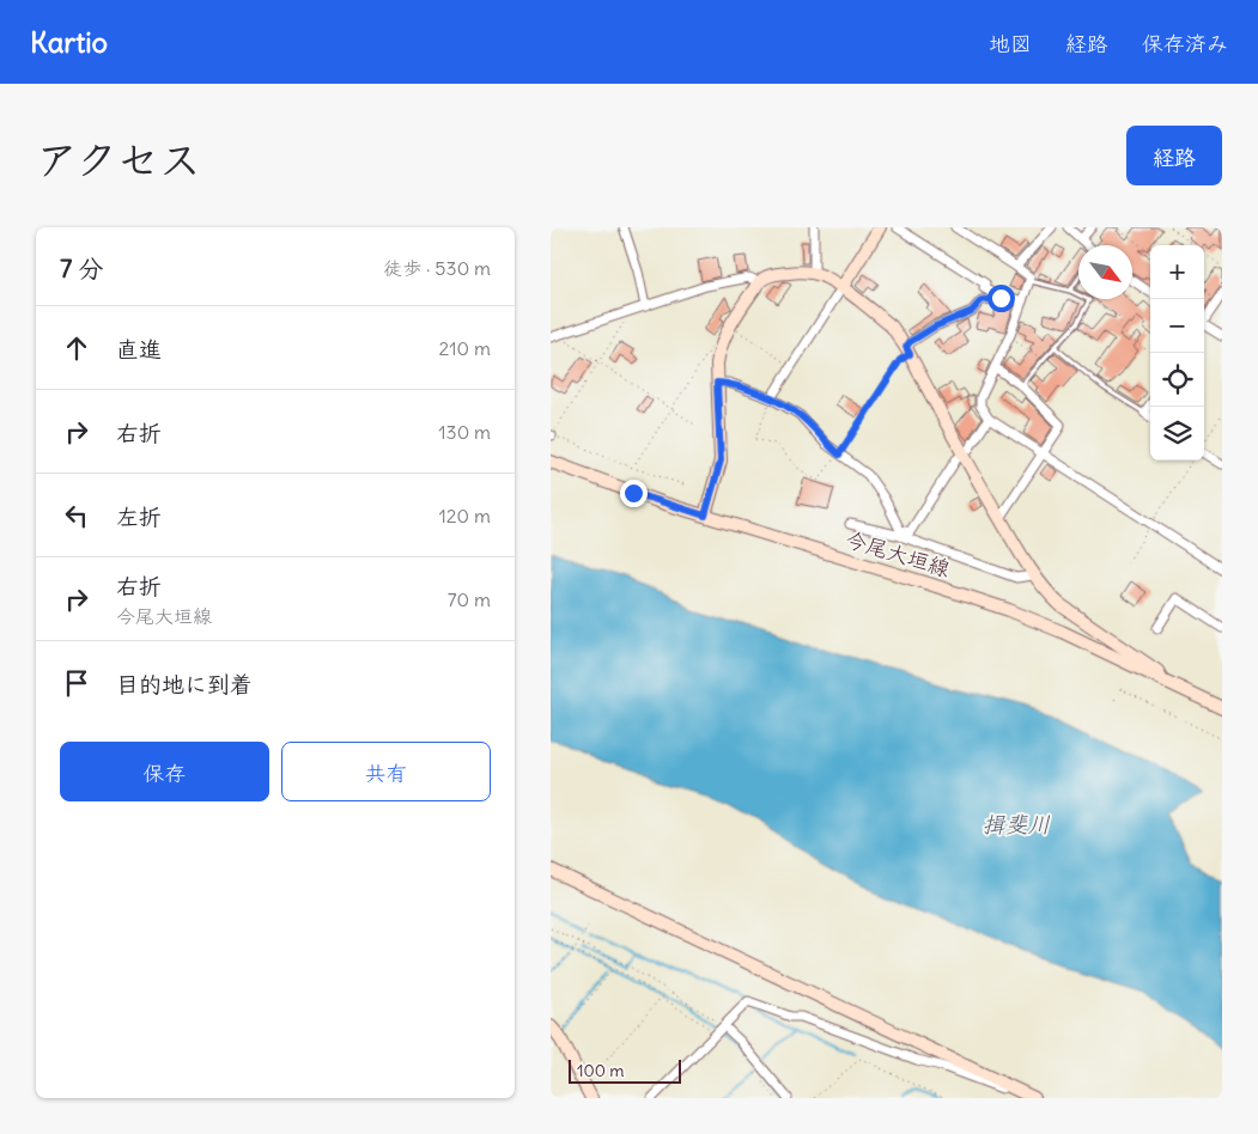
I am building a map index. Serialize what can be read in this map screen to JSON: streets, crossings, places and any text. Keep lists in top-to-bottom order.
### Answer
{
  "streets": {
    "street": ["今尾大垣線"]
  },
  "water": ["揖斐川"],
  "scale_bar": "100 m",
  "north": "bottom right",
  "page": {
    "header": "Kartio",
    "nav": ["地図", "経路", "保存済み"],
    "title": "アクセス",
    "buttons": [
      "経路",
      ["保存", "共有"]
    ],
    "heading": ["7 分", "徒歩 · 530 m"],
    "map_buttons": ["+", "−"],
    "list": [
      ["直進", "210 m"],
      ["右折", "130 m"],
      ["左折", "120 m"],
      ["右折", "今尾大垣線", "70 m"],
      "目的地に到着"
    ],
    "scale": "100 m"
  }
}
